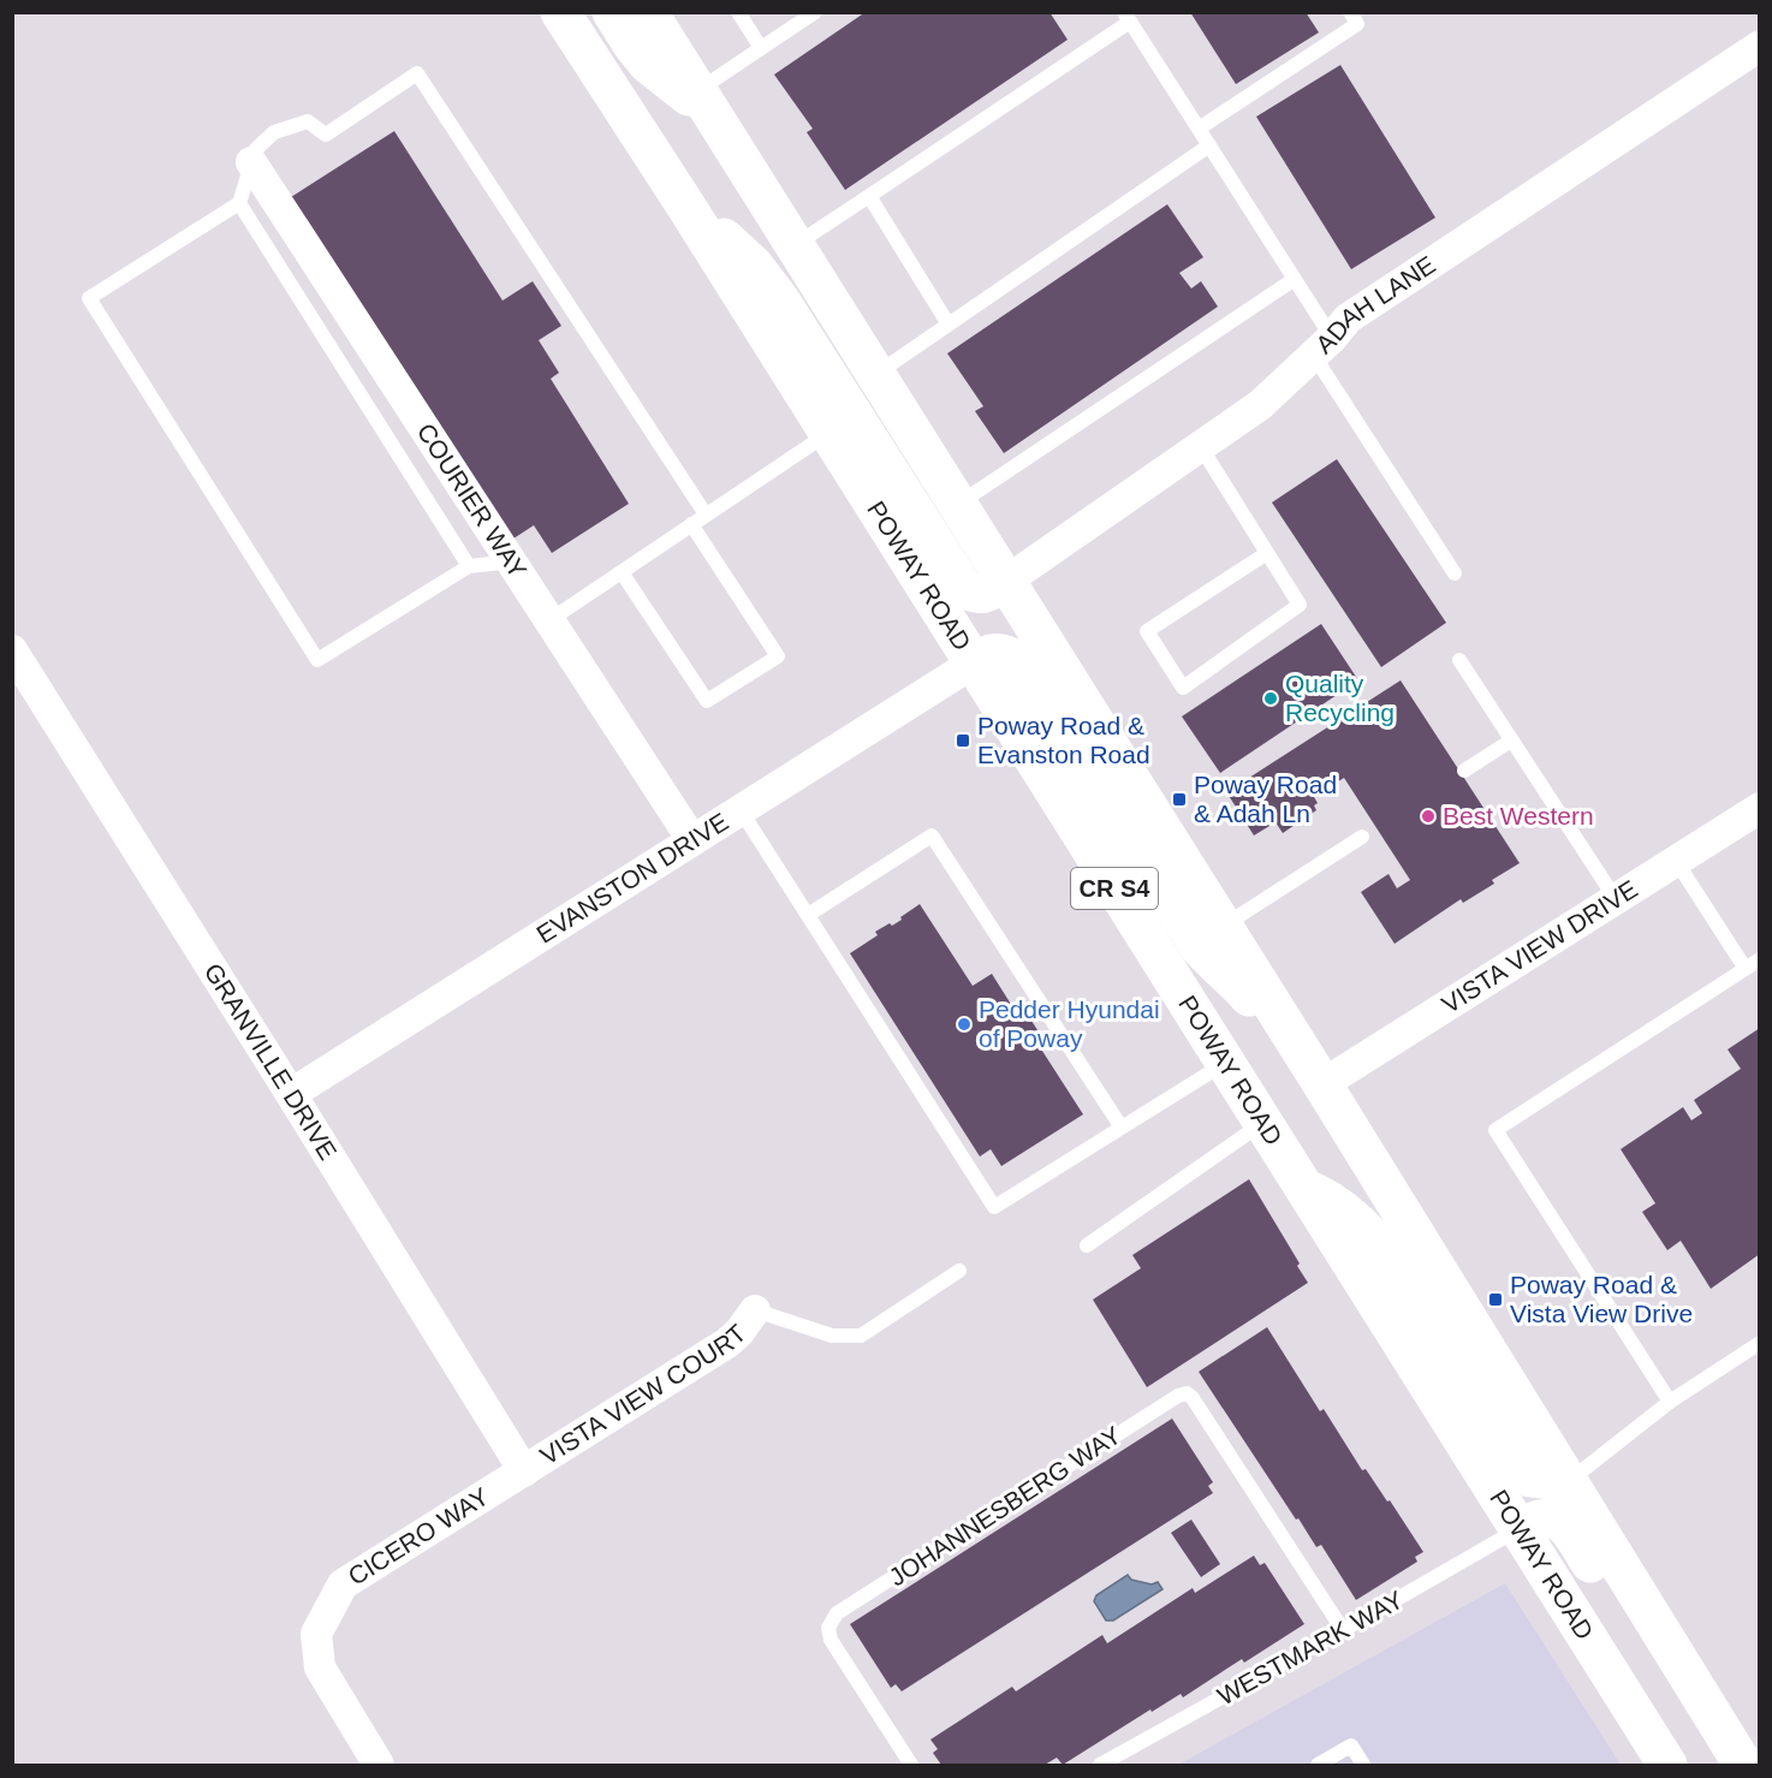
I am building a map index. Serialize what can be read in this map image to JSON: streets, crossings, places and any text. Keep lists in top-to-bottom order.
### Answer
{
  "streets": {
    "main road": ["POWAY ROAD", "CR S4"],
    "street": [
      "ADAH LANE",
      "COURIER WAY",
      "EVANSTON DRIVE",
      "VISTA VIEW DRIVE",
      "GRANVILLE DRIVE",
      "VISTA VIEW COURT",
      "CICERO WAY"
    ],
    "lane": ["JOHANNESBERG WAY", "WESTMARK WAY"]
  },
  "crossings": [
    ["ADAH LANE", "CR S4"],
    ["COURIER WAY", "EVANSTON DRIVE"],
    ["POWAY ROAD", "EVANSTON DRIVE"],
    ["POWAY ROAD", "WESTMARK WAY"],
    ["EVANSTON DRIVE", "GRANVILLE DRIVE"],
    ["CR S4", "VISTA VIEW DRIVE"],
    ["GRANVILLE DRIVE", "VISTA VIEW COURT"],
    ["GRANVILLE DRIVE", "CICERO WAY"],
    ["VISTA VIEW COURT", "CICERO WAY"],
    ["JOHANNESBERG WAY", "WESTMARK WAY"]
  ],
  "places": {
    "other": ["Quality Recycling", "Best Western", "Pedder Hyundai of Poway"],
    "transit": ["Poway Road & Evanston Road", "Poway Road & Adah Ln", "Poway Road & Vista View Drive"]
  }
}
